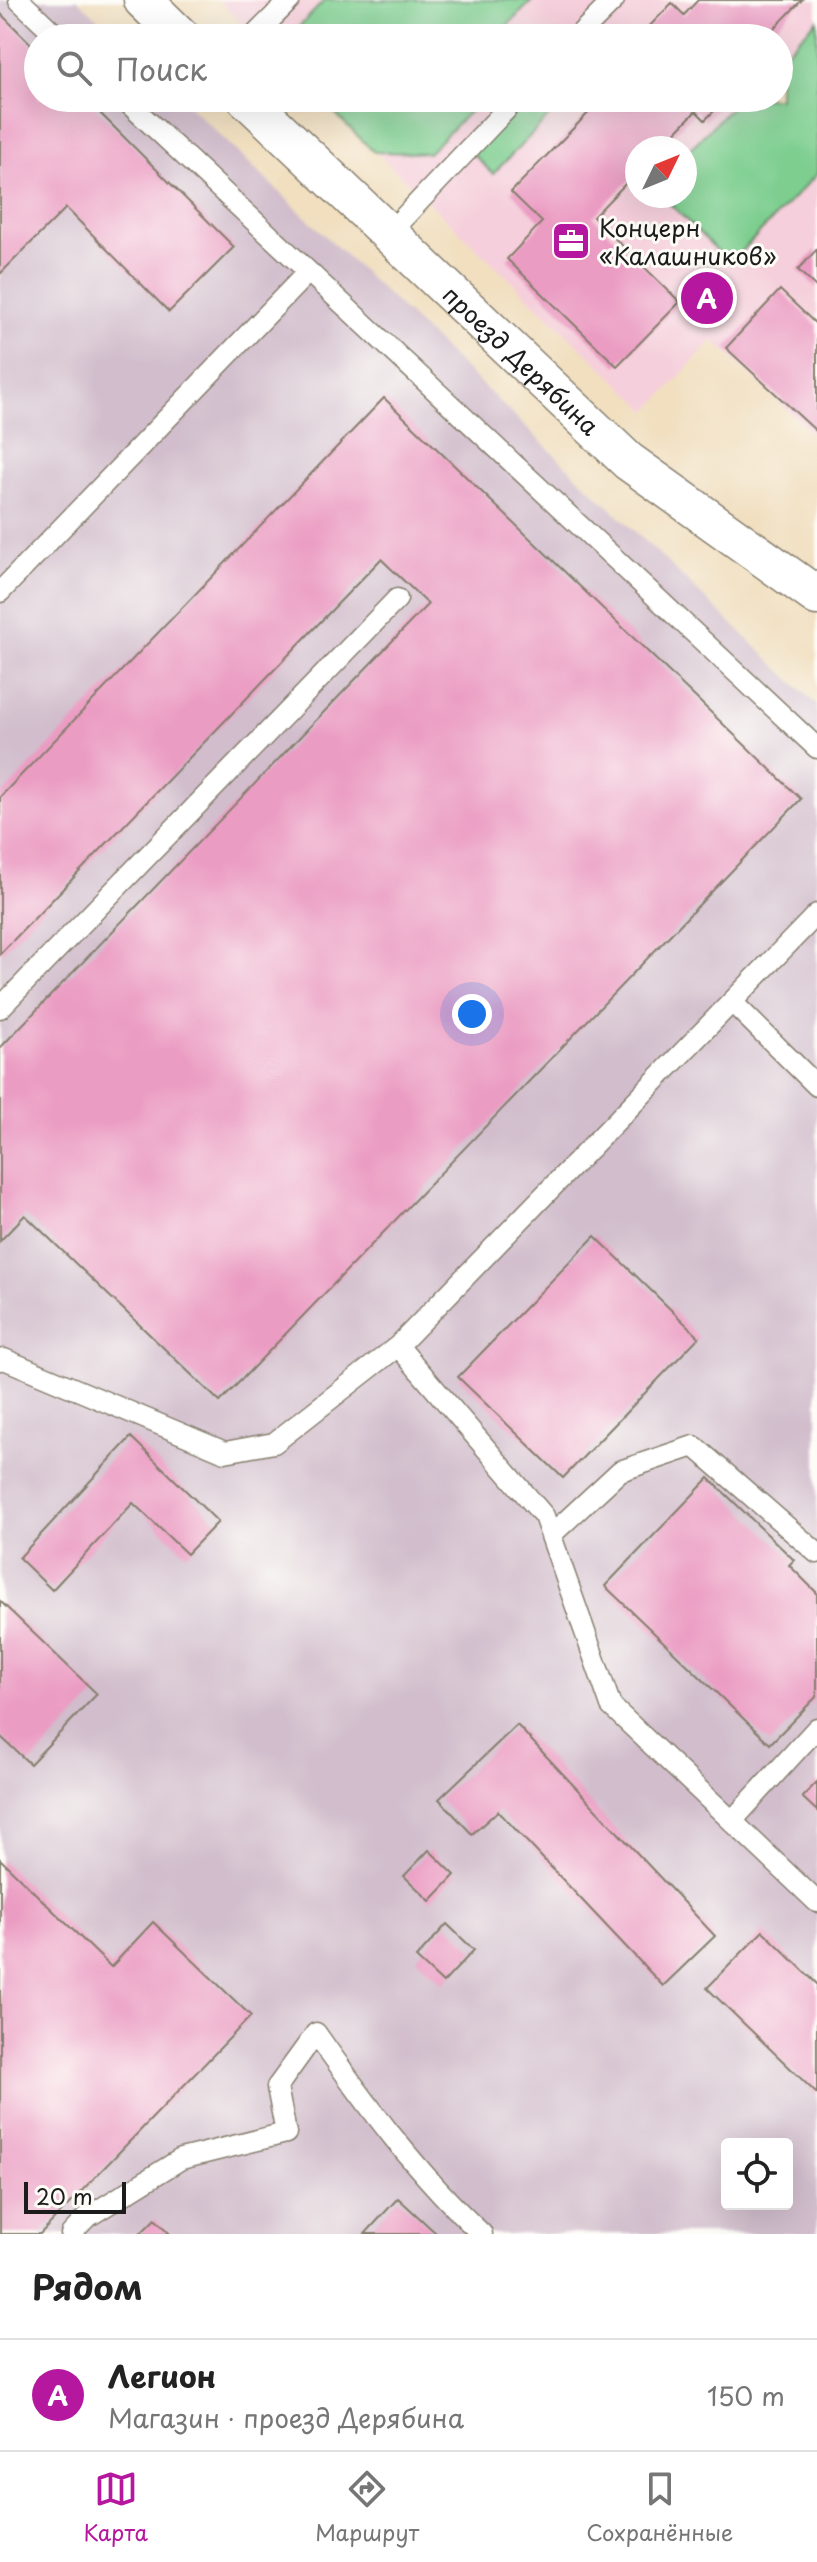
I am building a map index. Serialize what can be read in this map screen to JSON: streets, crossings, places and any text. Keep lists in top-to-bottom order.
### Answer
{
  "streets": {
    "street": ["проезд Дерябина"]
  },
  "places": {
    "office": ["Концерн «Калашников»"]
  },
  "scale_bar": "20 m",
  "north": "top right",
  "page": {
    "search": "Поиск",
    "pins": "A",
    "scale": "20 m",
    "heading": "Рядом",
    "list": [
      {
        "mark": "A",
        "name": "Легион",
        "note": "Магазин · проезд Дерябина",
        "value": "150 m"
      }
    ],
    "nav": ["Карта", "Маршрут", "Сохранённые"]
  }
}
